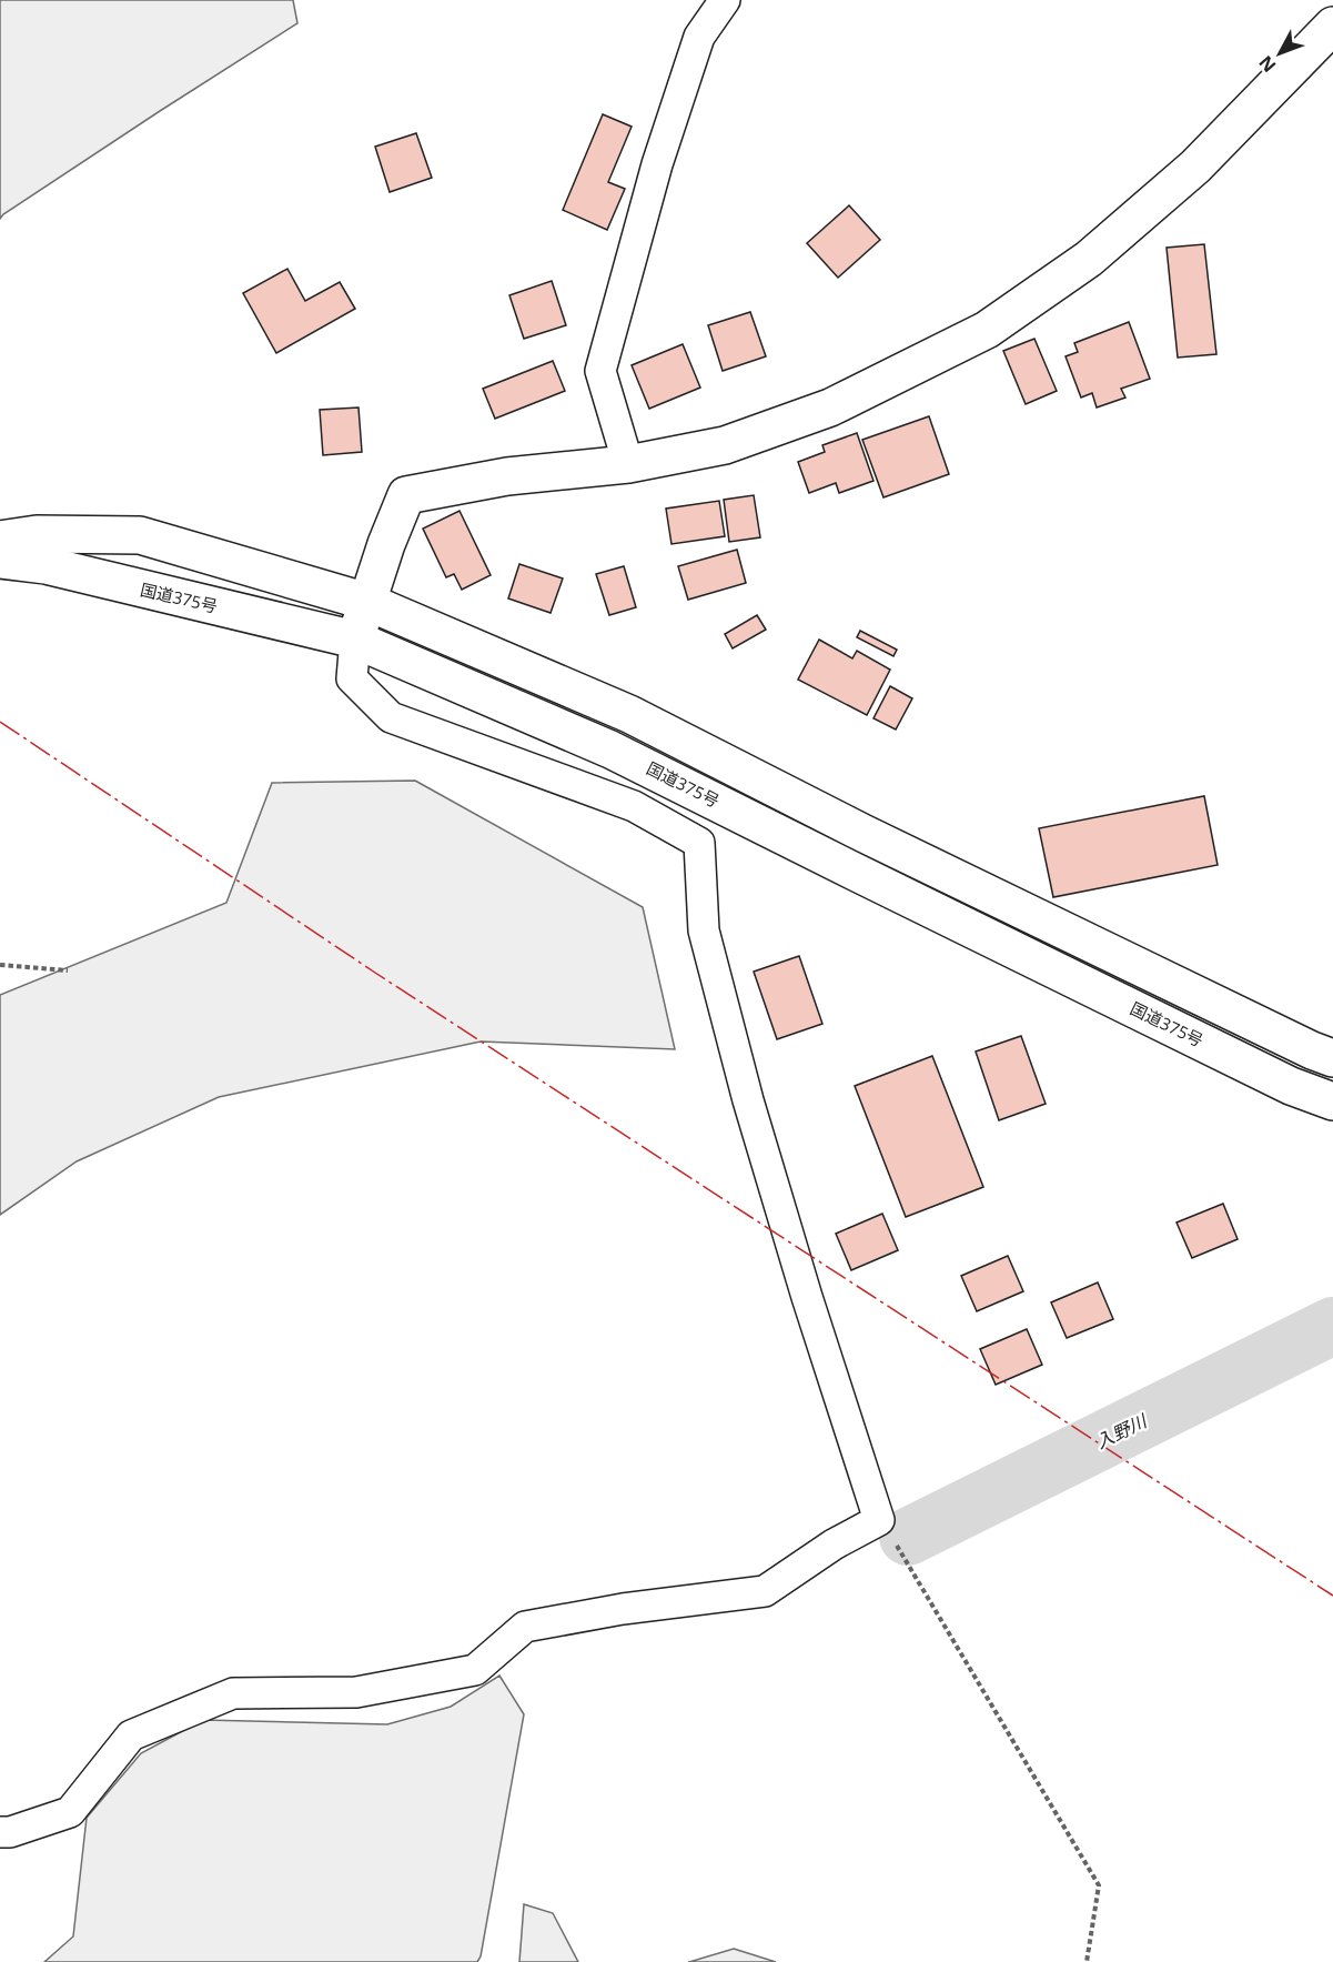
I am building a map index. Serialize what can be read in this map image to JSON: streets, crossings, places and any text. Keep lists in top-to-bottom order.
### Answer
{
  "streets": {
    "main road": ["国道375号"]
  },
  "water": ["入野川"],
  "north": "bottom left"
}
